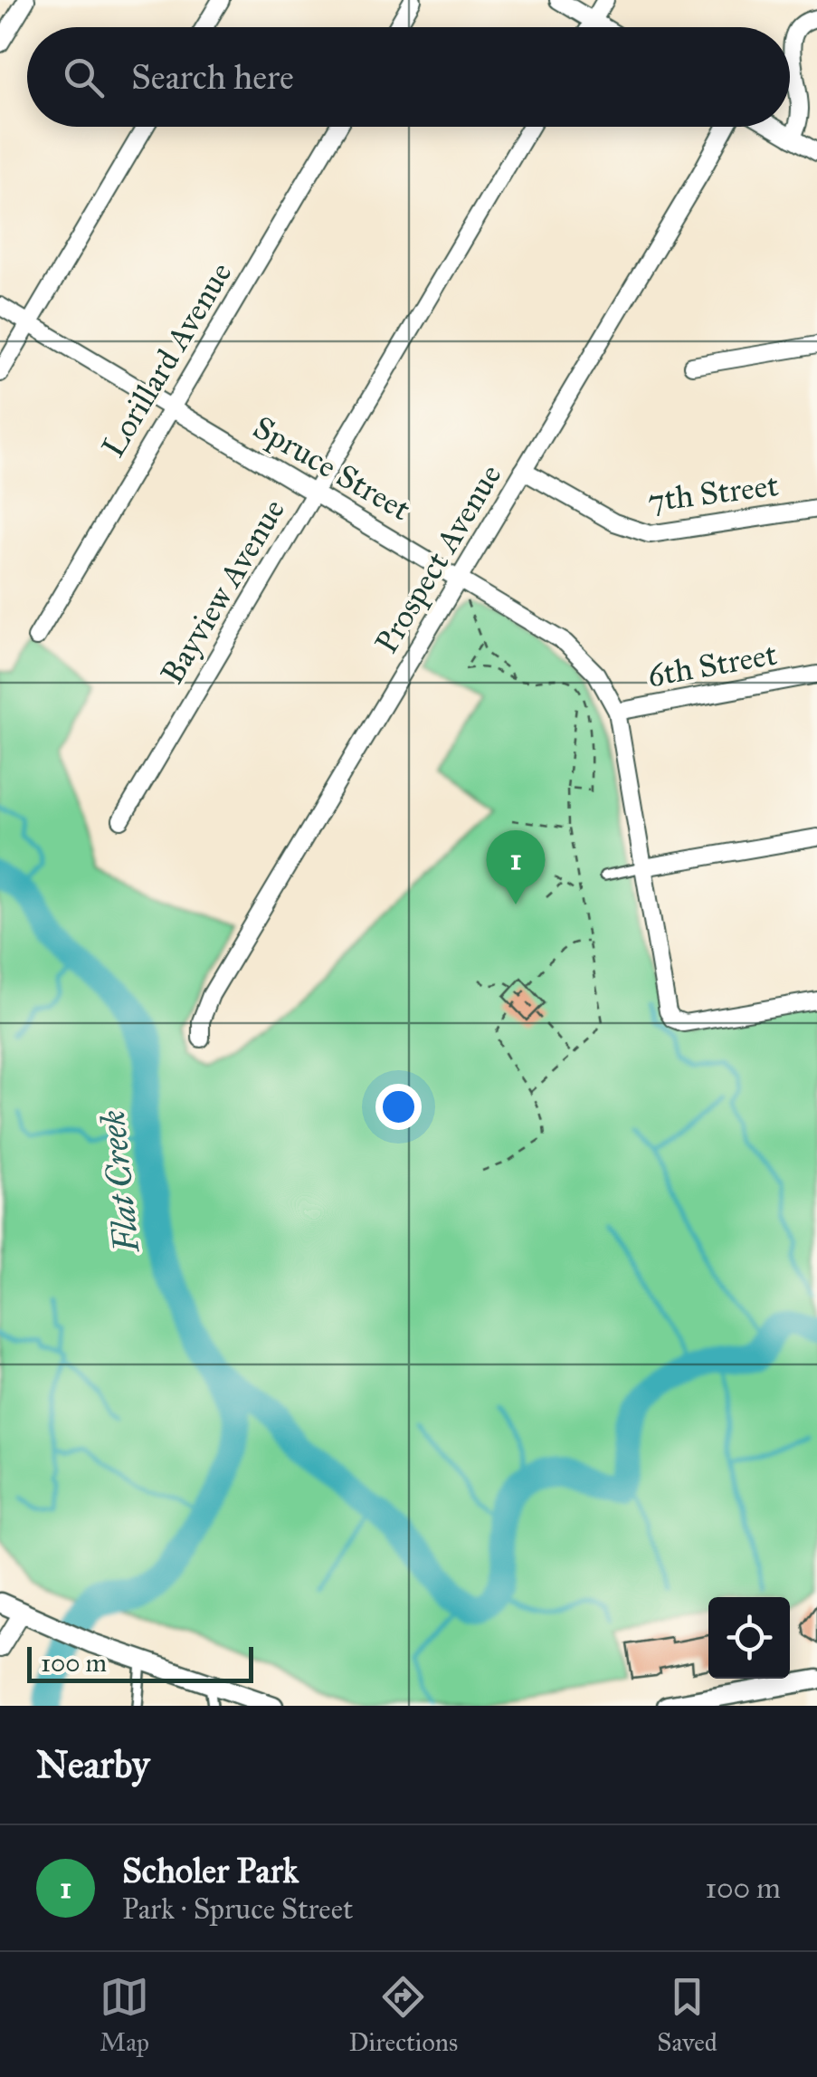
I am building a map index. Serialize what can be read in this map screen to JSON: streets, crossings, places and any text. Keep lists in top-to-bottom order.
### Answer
{
  "streets": {
    "street": [
      "Lorillard Avenue",
      "Spruce Street",
      "7th Street",
      "Prospect Avenue",
      "Bayview Avenue",
      "6th Street"
    ]
  },
  "crossings": [
    ["Lorillard Avenue", "Spruce Street"],
    ["Spruce Street", "Prospect Avenue"],
    ["Spruce Street", "Bayview Avenue"],
    ["Spruce Street", "6th Street"],
    ["7th Street", "Prospect Avenue"]
  ],
  "water": ["Flat Creek"],
  "scale_bar": "100 m",
  "page": {
    "search": "Search here",
    "pins": "1",
    "scale": "100 m",
    "heading": "Nearby",
    "list": [
      {
        "mark": "1",
        "name": "Scholer Park",
        "note": "Park · Spruce Street",
        "value": "100 m"
      }
    ],
    "nav": ["Map", "Directions", "Saved"]
  }
}
